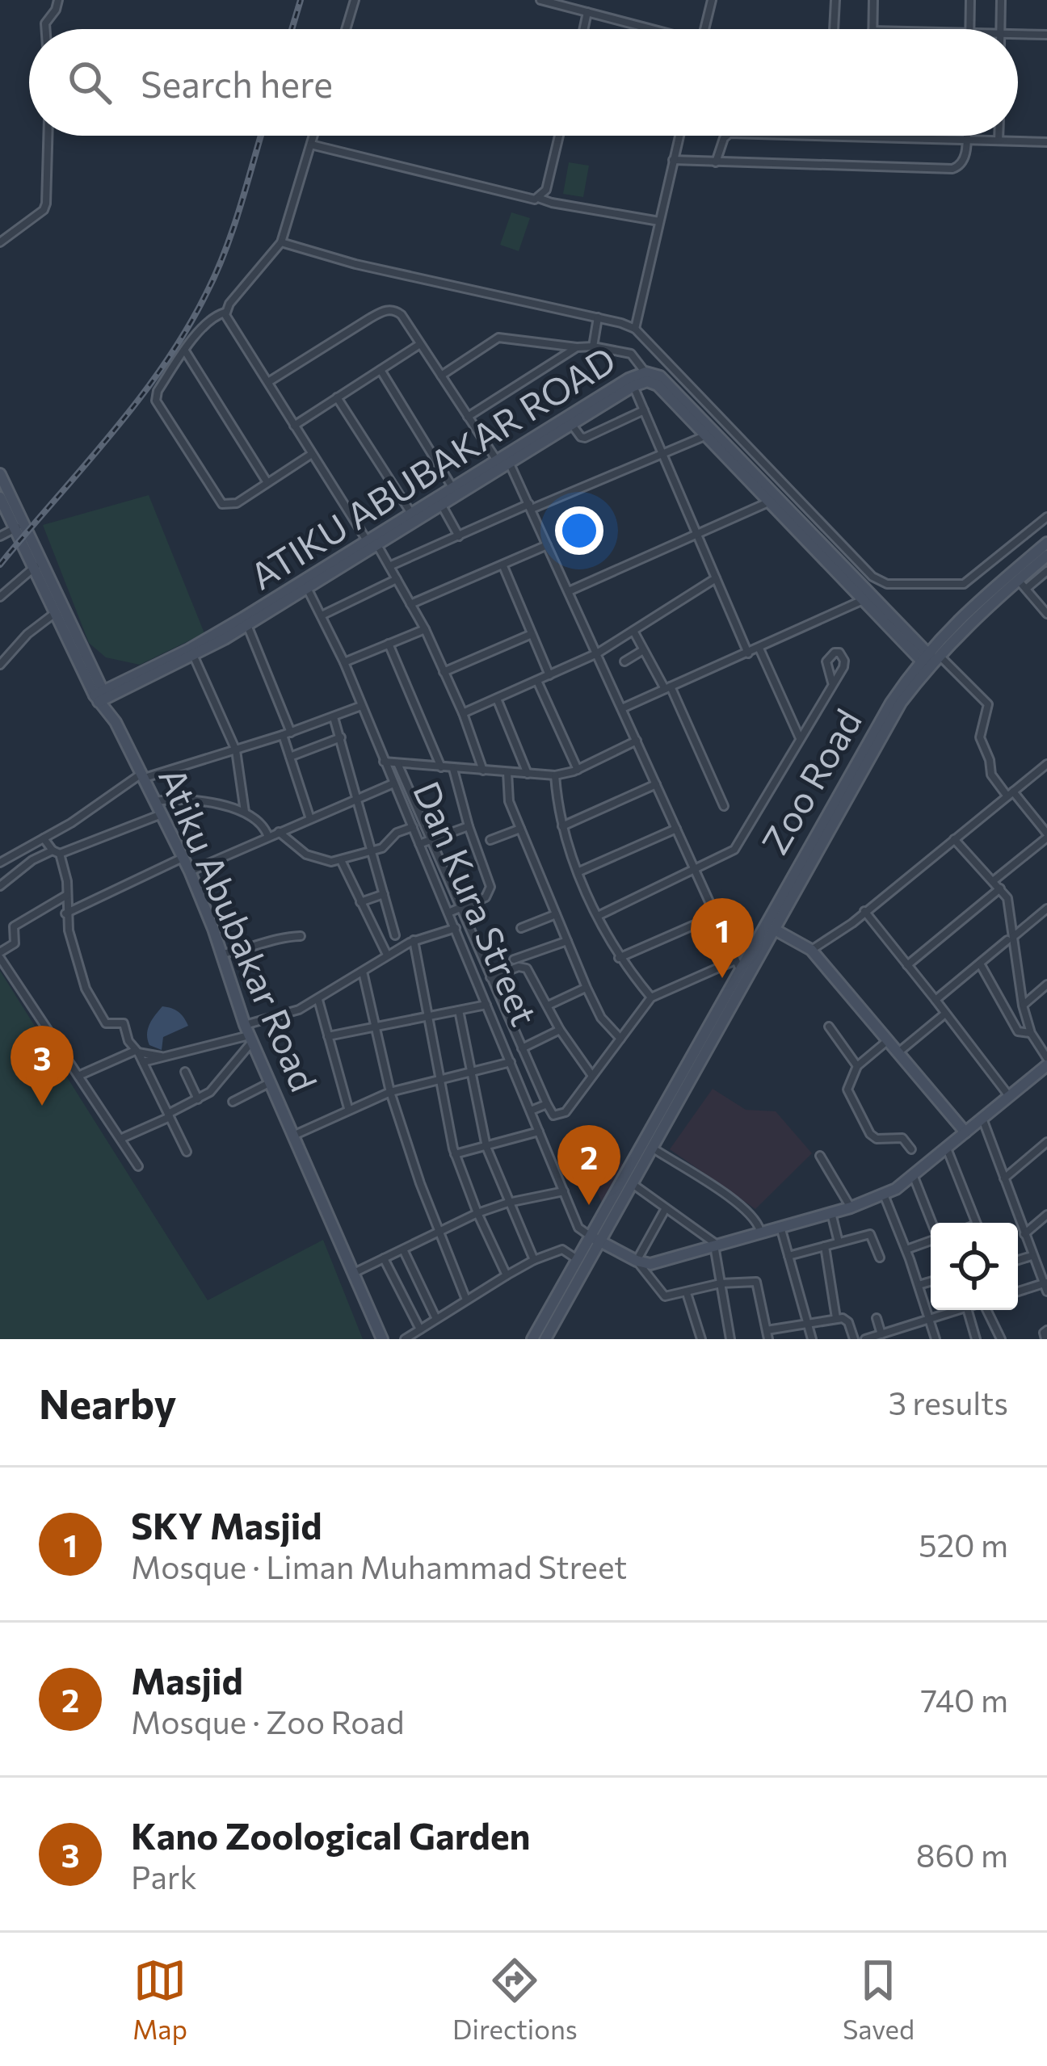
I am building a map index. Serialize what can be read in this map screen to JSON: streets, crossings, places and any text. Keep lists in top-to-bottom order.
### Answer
{
  "streets": {
    "street": [
      "ATIKU ABUBAKAR ROAD",
      "Zoo Road",
      "Dan Kura Street",
      "Atiku Abubakar Road"
    ]
  },
  "crossings": [
    ["ATIKU ABUBAKAR ROAD", "Zoo Road"],
    ["ATIKU ABUBAKAR ROAD", "Dan Kura Street"],
    ["ATIKU ABUBAKAR ROAD", "Atiku Abubakar Road"],
    ["Zoo Road", "Dan Kura Street"]
  ],
  "page": {
    "search": "Search here",
    "pins": ["1", "3", "2"],
    "heading": ["Nearby", "3 results"],
    "list": [
      {
        "mark": "1",
        "name": "SKY Masjid",
        "note": "Mosque · Liman Muhammad Street",
        "value": "520 m"
      },
      {
        "mark": "2",
        "name": "Masjid",
        "note": "Mosque · Zoo Road",
        "value": "740 m"
      },
      {
        "mark": "3",
        "name": "Kano Zoological Garden",
        "note": "Park",
        "value": "860 m"
      }
    ],
    "nav": ["Map", "Directions", "Saved"]
  }
}
